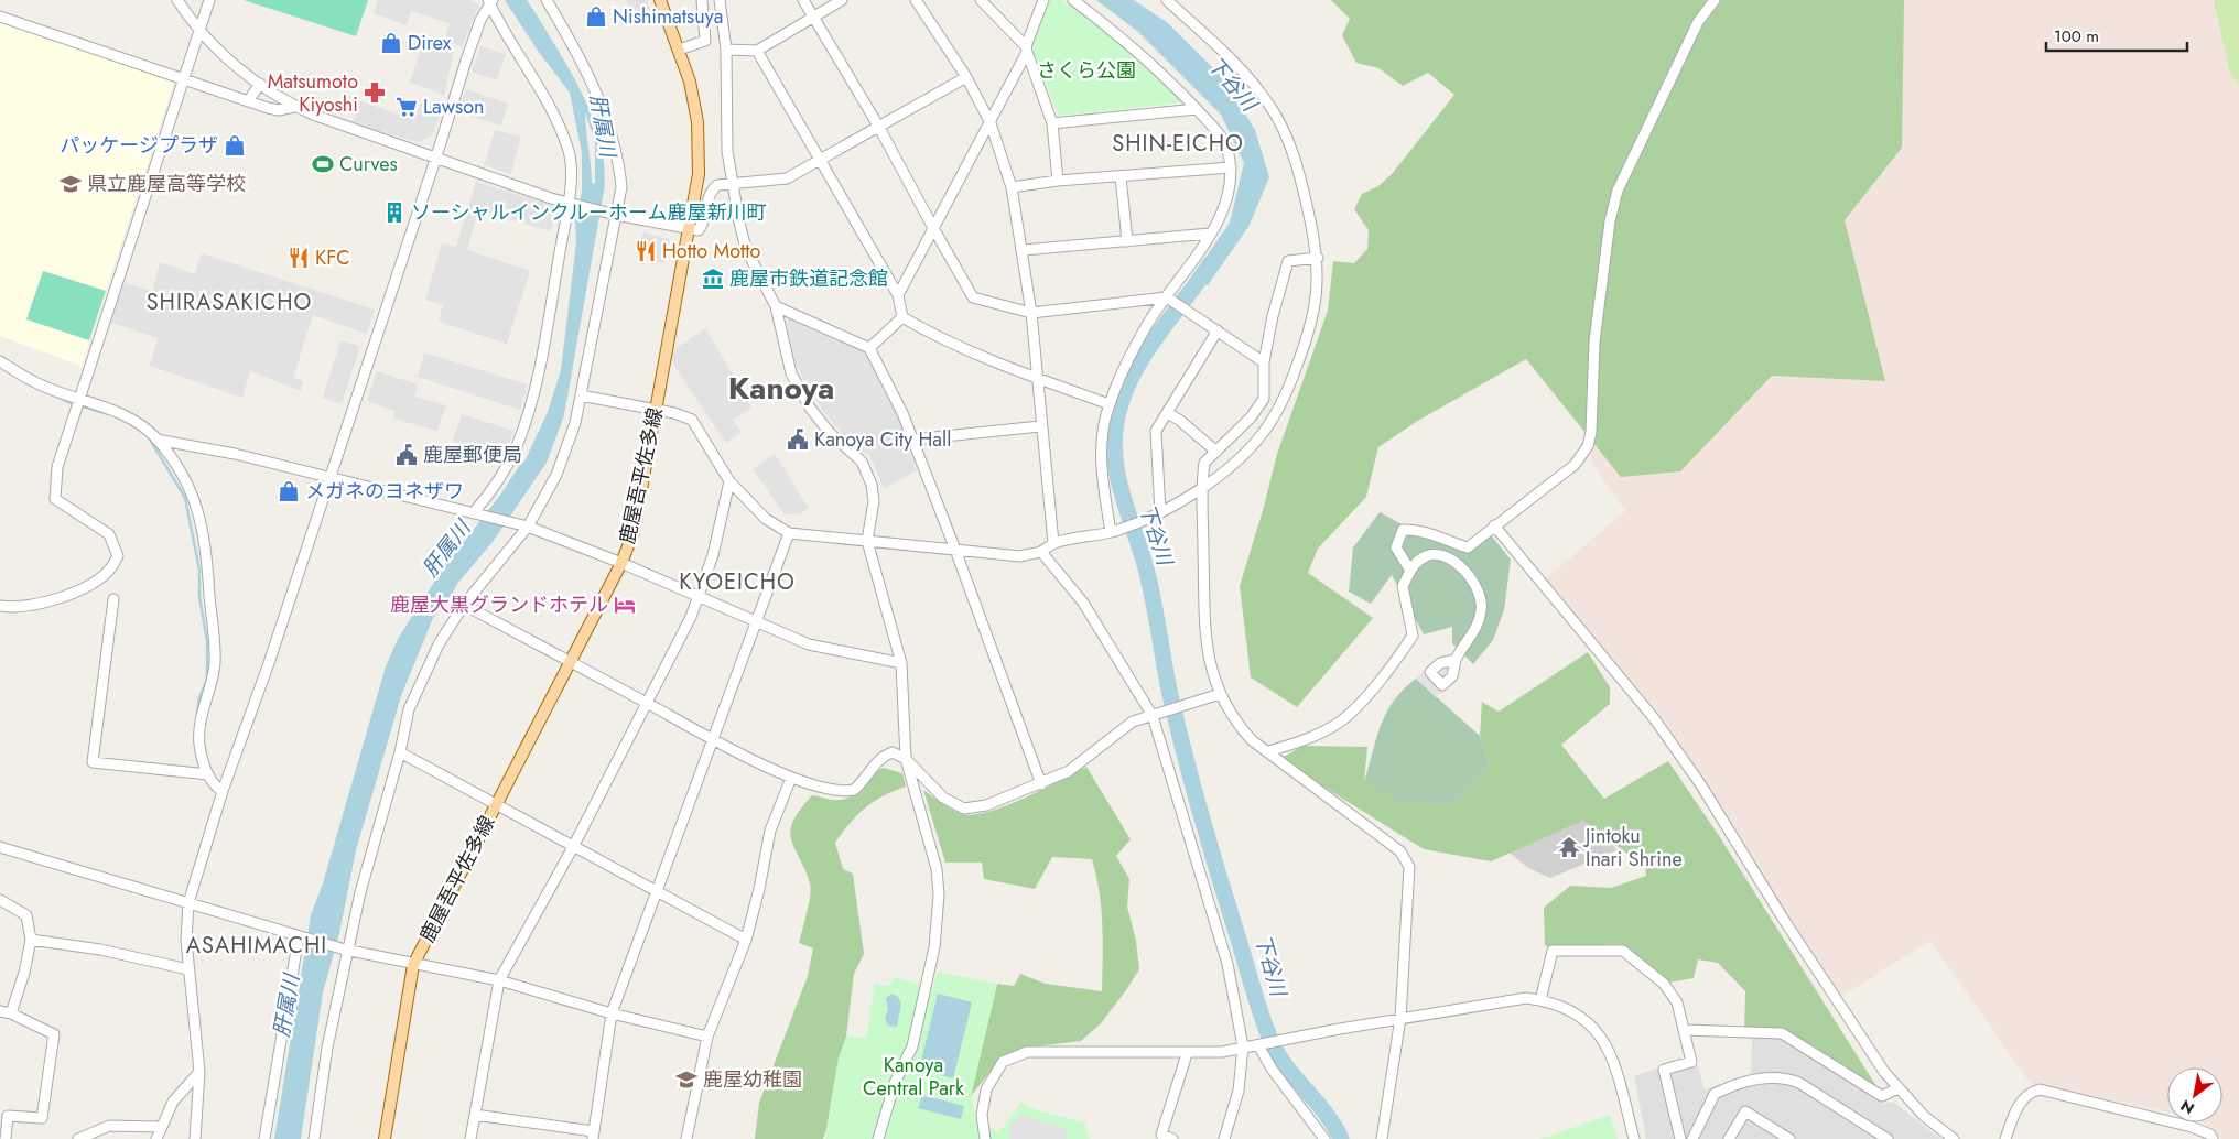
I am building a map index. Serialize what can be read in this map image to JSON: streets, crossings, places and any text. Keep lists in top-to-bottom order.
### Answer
{
  "streets": {
    "main road": ["鹿屋吾平佐多線"]
  },
  "districts": [
    "SHIN-EICHO",
    "SHIRASAKICHO",
    "Kanoya",
    "KYOEICHO",
    "ASAHIMACHI"
  ],
  "water": ["下谷川", "肝属川"],
  "parks": ["さくら公園", "Kanoya Central Park"],
  "places": {
    "shop": [
      "Nishimatsuya",
      "Direx",
      "パッケージプラザ",
      "メガネのヨネザワ"
    ],
    "pharmacy": ["Matsumoto Kiyoshi"],
    "supermarket": ["Lawson"],
    "sports": ["Curves"],
    "school or university": ["県立鹿屋高等学校", "鹿屋幼稚園"],
    "building": ["ソーシャルインクルーホーム鹿屋新川町"],
    "restaurant": ["Hotto Motto", "KFC"],
    "museum": ["鹿屋市鉄道記念館"],
    "public building": ["Kanoya City Hall", "鹿屋郵便局"],
    "hotel": ["鹿屋大黒グランドホテル"],
    "temple": ["Jintoku Inari Shrine"]
  },
  "scale_bar": "100 m",
  "north": "bottom left"
}
